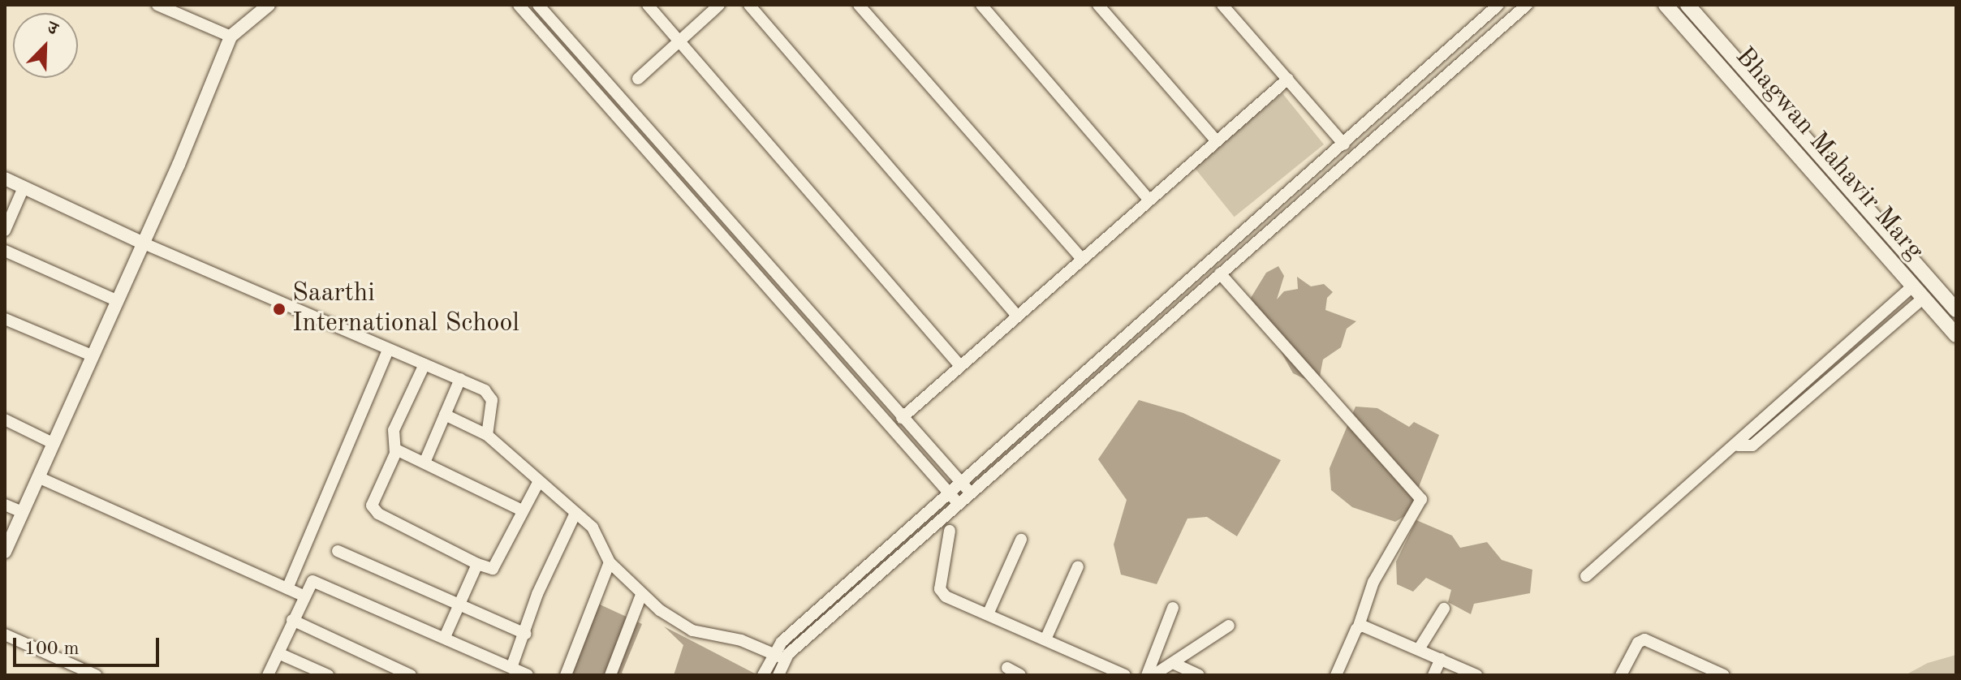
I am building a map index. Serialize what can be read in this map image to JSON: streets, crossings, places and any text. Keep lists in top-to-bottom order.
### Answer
{
  "streets": {
    "main road": ["Bhagwan Mahavir Marg"]
  },
  "places": ["Saarthi International School"],
  "scale_bar": "100 m",
  "north": "top right"
}
